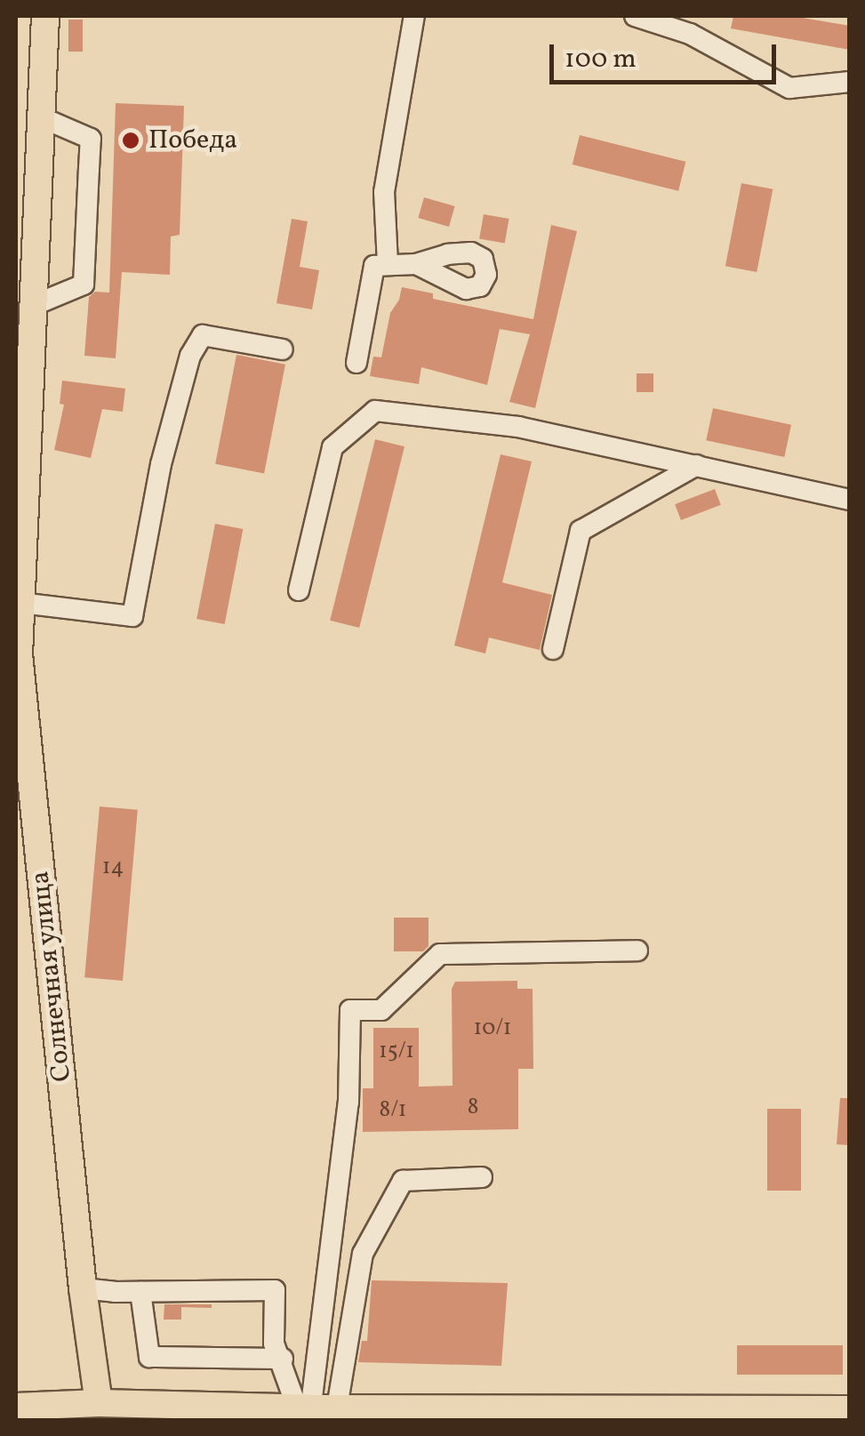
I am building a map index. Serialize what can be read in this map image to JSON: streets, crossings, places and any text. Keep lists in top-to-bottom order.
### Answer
{
  "streets": {
    "main road": ["Солнечная улица"]
  },
  "places": ["Победа"],
  "house_numbers": [
    "14",
    "10/1",
    "15/1",
    "8",
    "8/1"
  ],
  "scale_bar": "100 m"
}
